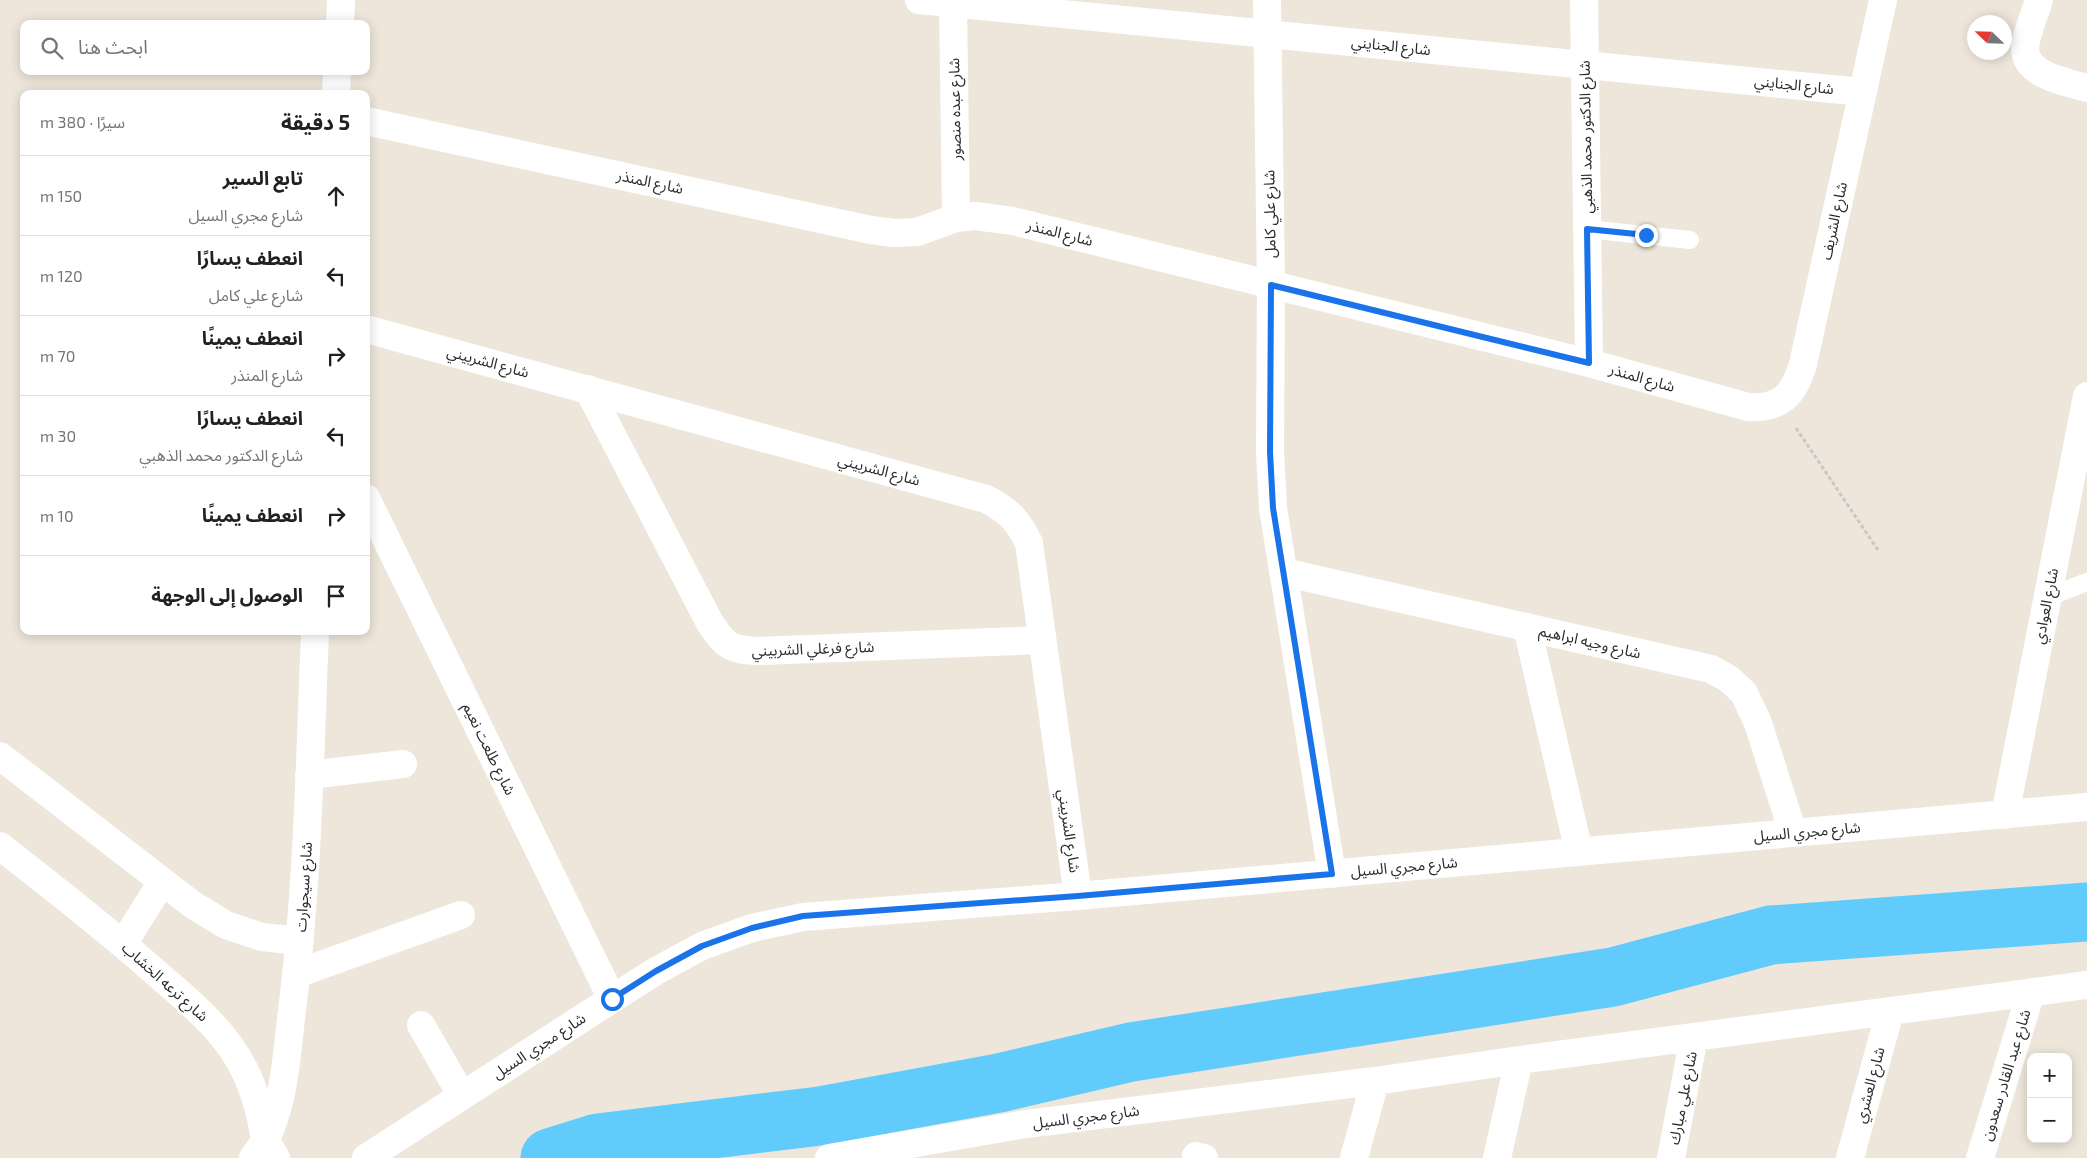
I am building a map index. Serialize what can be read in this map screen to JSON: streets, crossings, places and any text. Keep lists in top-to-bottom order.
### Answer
{
  "streets": {
    "street": [
      "شارع الجنايني",
      "شارع عبده منصور",
      "شارع الدكتور محمد الذهبي",
      "شارع المنذر",
      "شارع علي كامل",
      "شارع الشريف",
      "شارع الشربيني",
      "شارع العوادي",
      "شارع وجيه ابراهيم",
      "شارع فرغلي الشربيني",
      "شارع طلعت نعيم",
      "شارع مجري السيل",
      "شارع سيجوارت",
      "شارع ترعه الخشاب",
      "شارع عبد القادر سعدون",
      "شارع العشري",
      "شارع علي مبارك"
    ]
  },
  "crossings": [
    ["شارع الجنايني", "شارع عبده منصور"],
    ["شارع الجنايني", "شارع الدكتور محمد الذهبي"],
    ["شارع الجنايني", "شارع علي كامل"],
    ["شارع الجنايني", "شارع الشريف"],
    ["شارع عبده منصور", "شارع المنذر"],
    ["شارع الدكتور محمد الذهبي", "شارع المنذر"],
    ["شارع المنذر", "شارع علي كامل"],
    ["شارع المنذر", "شارع الشريف"],
    ["شارع علي كامل", "شارع وجيه ابراهيم"],
    ["شارع علي كامل", "شارع مجري السيل"],
    ["شارع الشربيني", "شارع فرغلي الشربيني"],
    ["شارع الشربيني", "شارع مجري السيل"],
    ["شارع العوادي", "شارع مجري السيل"],
    ["شارع وجيه ابراهيم", "شارع مجري السيل"],
    ["شارع طلعت نعيم", "شارع مجري السيل"],
    ["شارع مجري السيل", "شارع عبد القادر سعدون"],
    ["شارع مجري السيل", "شارع العشري"],
    ["شارع مجري السيل", "شارع علي مبارك"],
    ["شارع سيجوارت", "شارع ترعه الخشاب"]
  ],
  "north": "top left",
  "page": {
    "search": "ابحث هنا",
    "heading": ["5 دقيقة", "سيرًا · 380 m"],
    "list": [
      ["تابع السير", "شارع مجري السيل", "150 m"],
      ["انعطف يسارًا", "شارع علي كامل", "120 m"],
      ["انعطف يمينًا", "شارع المنذر", "70 m"],
      ["انعطف يسارًا", "شارع الدكتور محمد الذهبي", "30 m"],
      ["انعطف يمينًا", "10 m"],
      "الوصول إلى الوجهة"
    ],
    "map_buttons": ["+", "−"]
  }
}
